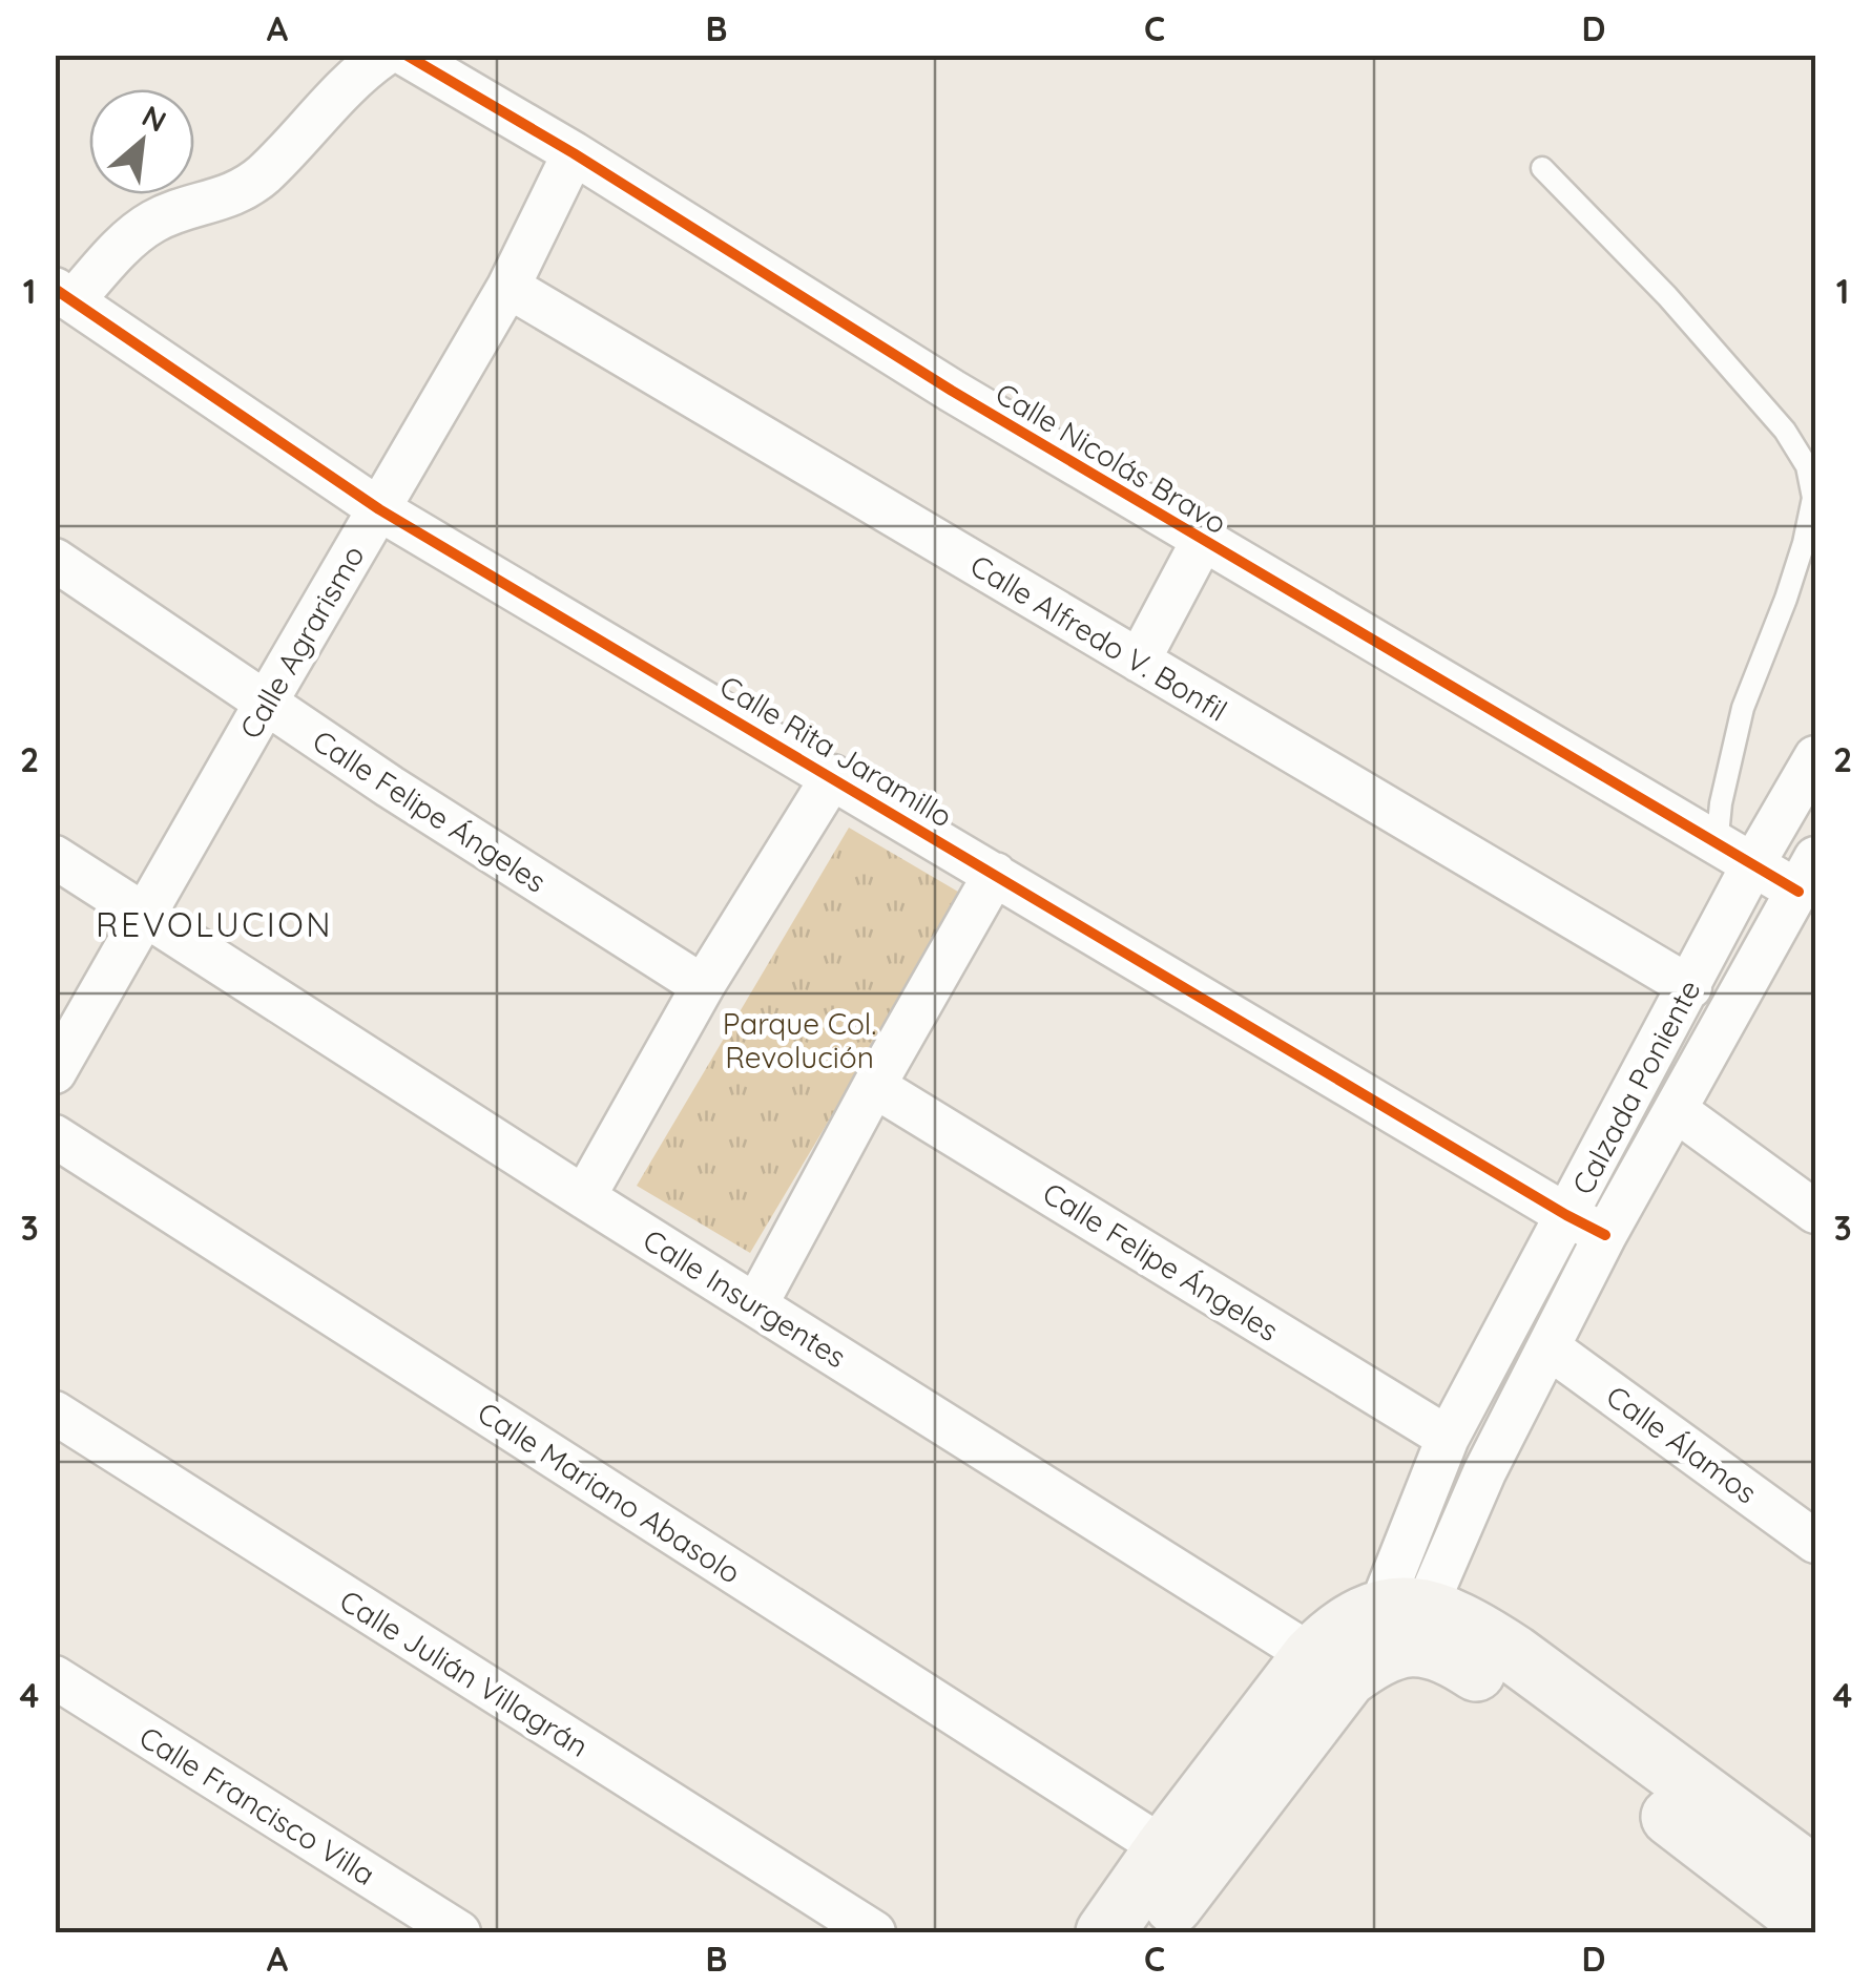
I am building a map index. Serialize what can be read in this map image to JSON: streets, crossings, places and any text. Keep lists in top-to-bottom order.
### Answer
{
  "streets": {
    "street": [
      "Calle Nicolás Bravo",
      "Calle Alfredo V. Bonfil",
      "Calle Agrarismo",
      "Calle Rita Jaramillo",
      "Calle Felipe Ángeles",
      "Calzada Poniente",
      "Calle Insurgentes",
      "Calle Álamos",
      "Calle Mariano Abasolo",
      "Calle Julián Villagrán",
      "Calle Francisco Villa"
    ]
  },
  "crossings": [
    ["Calle Nicolás Bravo", "Calle Agrarismo"],
    ["Calle Nicolás Bravo", "Calzada Poniente"],
    ["Calle Alfredo V. Bonfil", "Calle Agrarismo"],
    ["Calle Alfredo V. Bonfil", "Calzada Poniente"],
    ["Calle Agrarismo", "Calle Rita Jaramillo"],
    ["Calle Agrarismo", "Calle Felipe Ángeles"],
    ["Calle Agrarismo", "Calle Insurgentes"],
    ["Calle Rita Jaramillo", "Calzada Poniente"],
    ["Calle Felipe Ángeles", "Calzada Poniente"],
    ["Calzada Poniente", "Calle Álamos"]
  ],
  "districts": ["REVOLUCION"],
  "parks": ["Parque Col. Revolución"],
  "north": "top right",
  "grid": {
    "columns": [
      "A",
      "B",
      "C",
      "D"
    ],
    "rows": [
      "1",
      "2",
      "3",
      "4"
    ]
  }
}
